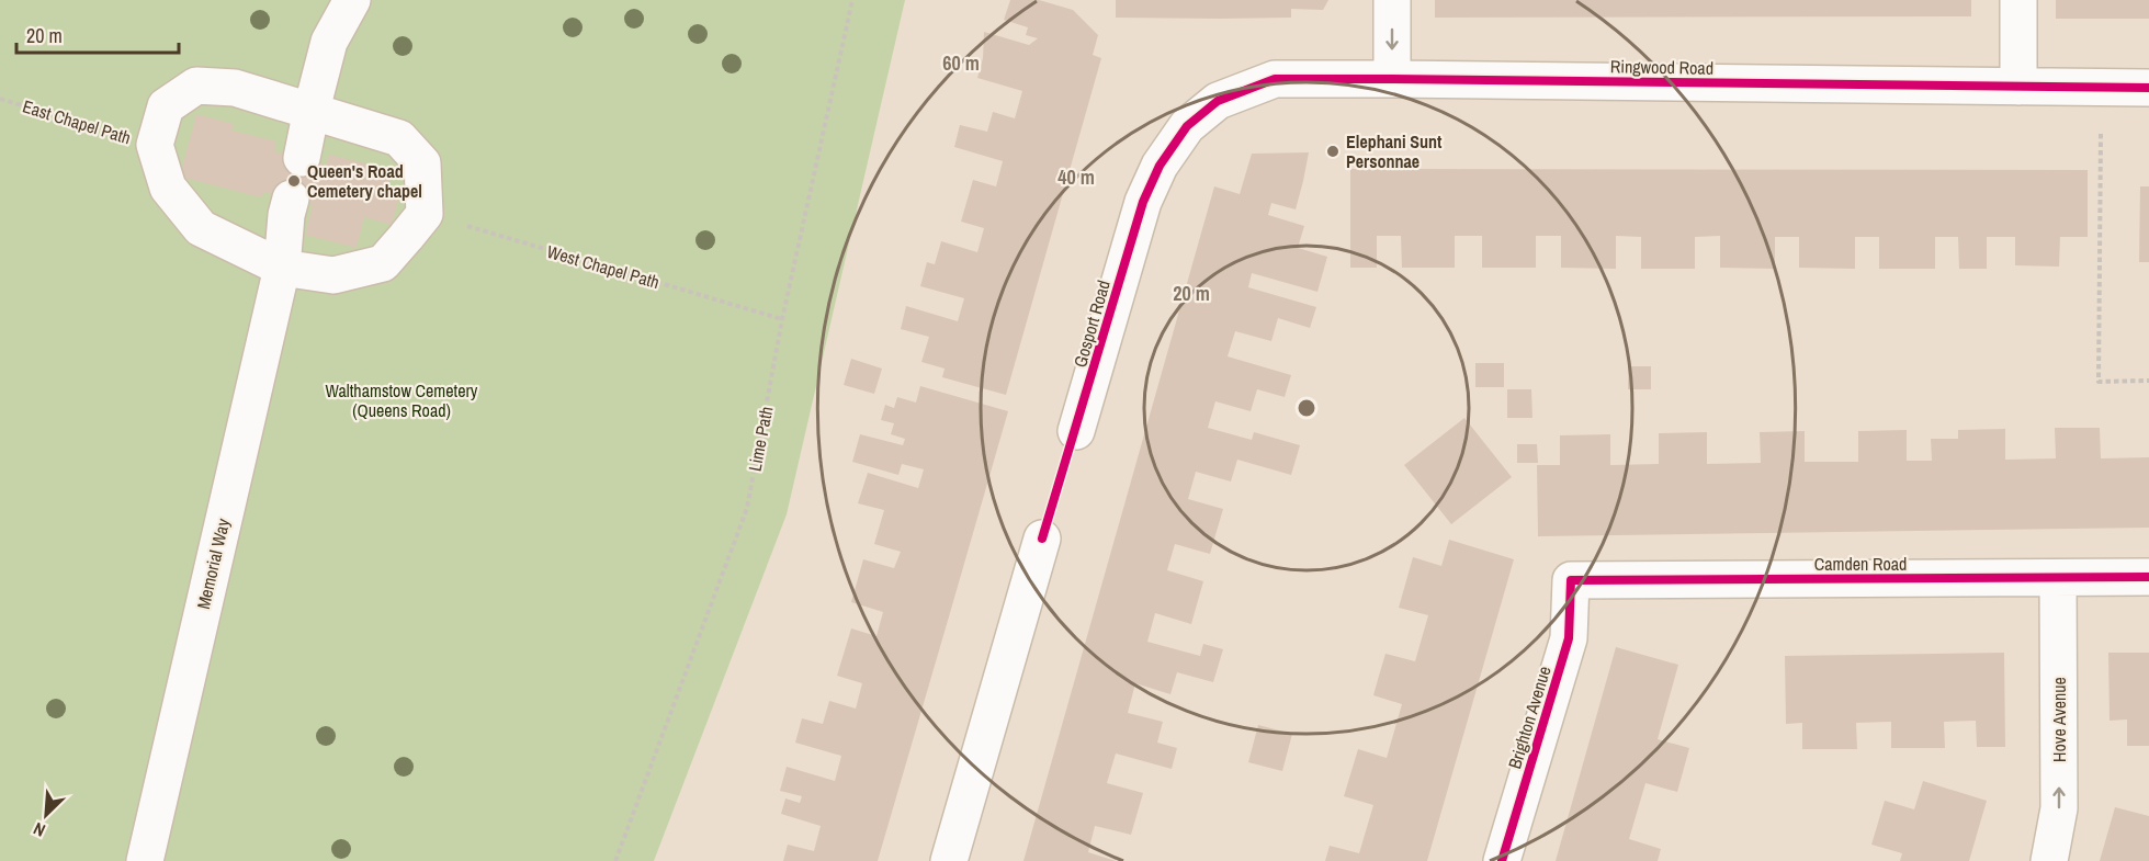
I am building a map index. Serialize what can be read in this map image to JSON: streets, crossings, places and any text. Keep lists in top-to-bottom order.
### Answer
{
  "streets": {
    "street": [
      "Ringwood Road",
      "Gosport Road",
      "Memorial Way",
      "Camden Road",
      "Brighton Avenue",
      "Hove Avenue"
    ],
    "path": ["East Chapel Path", "West Chapel Path", "Lime Path"]
  },
  "crossings": [
    ["Ringwood Road", "Gosport Road"],
    ["East Chapel Path", "West Chapel Path"],
    ["East Chapel Path", "Memorial Way"],
    ["West Chapel Path", "Lime Path"],
    ["West Chapel Path", "Memorial Way"],
    ["Camden Road", "Brighton Avenue"],
    ["Camden Road", "Hove Avenue"]
  ],
  "one_way": ["Hove Avenue"],
  "parks": ["Walthamstow Cemetery (Queens Road)"],
  "places": ["Elephani Sunt Personnae", "Queen's Road Cemetery chapel"],
  "scale_bar": "20 m",
  "north": "bottom left",
  "rings": ["60 m", "40 m", "20 m"]
}
